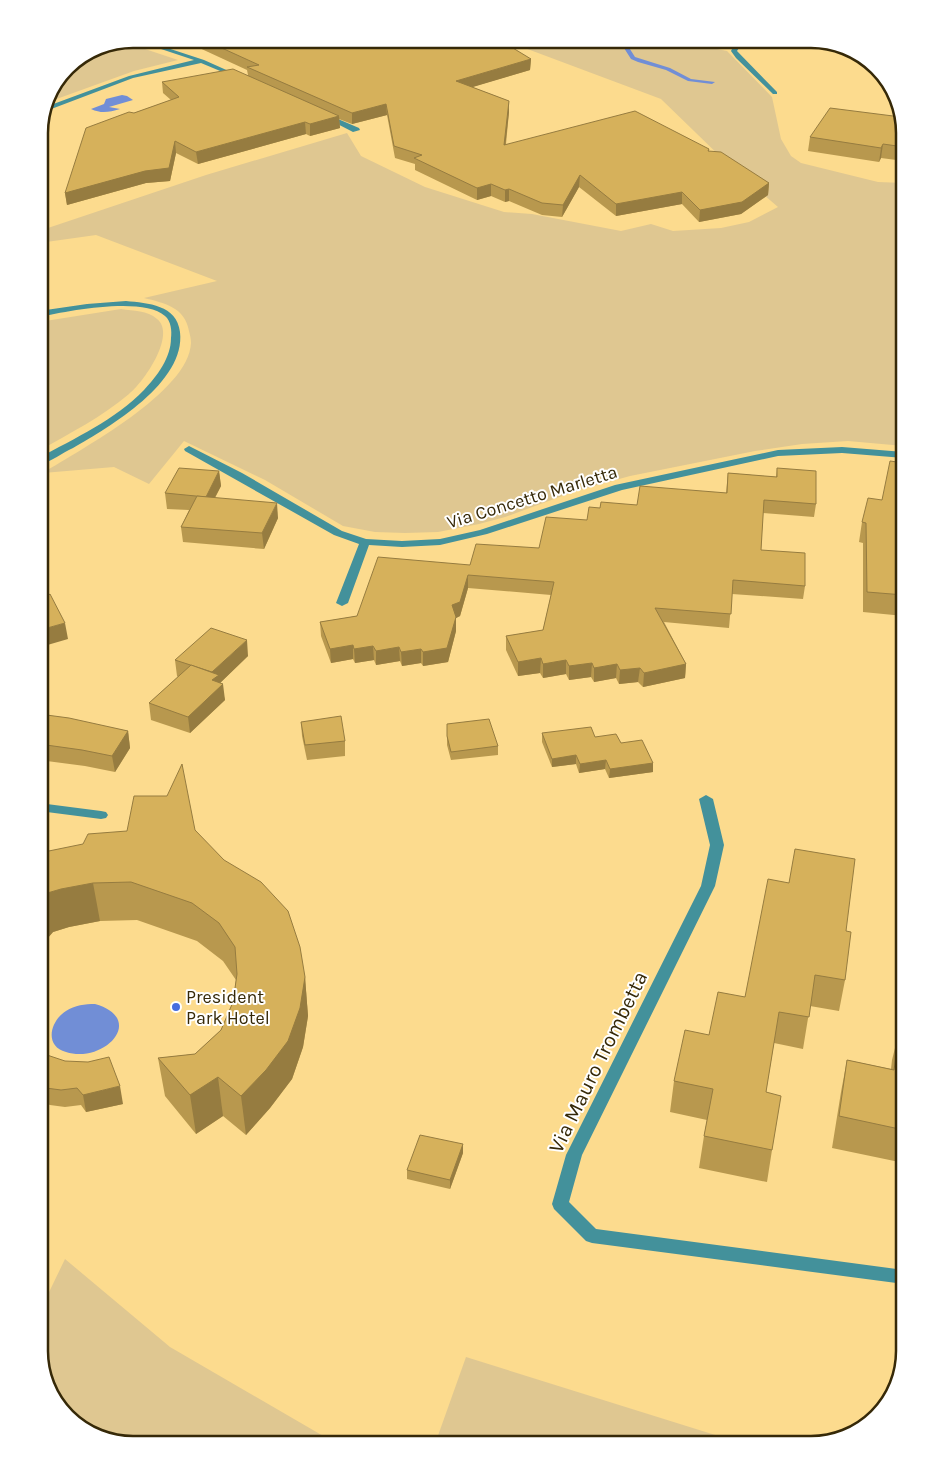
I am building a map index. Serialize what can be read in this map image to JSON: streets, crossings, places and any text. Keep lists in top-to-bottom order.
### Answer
{
  "streets": {
    "street": ["Via Concetto Marletta", "Via Mauro Trombetta"]
  },
  "places": ["President Park Hotel"]
}
